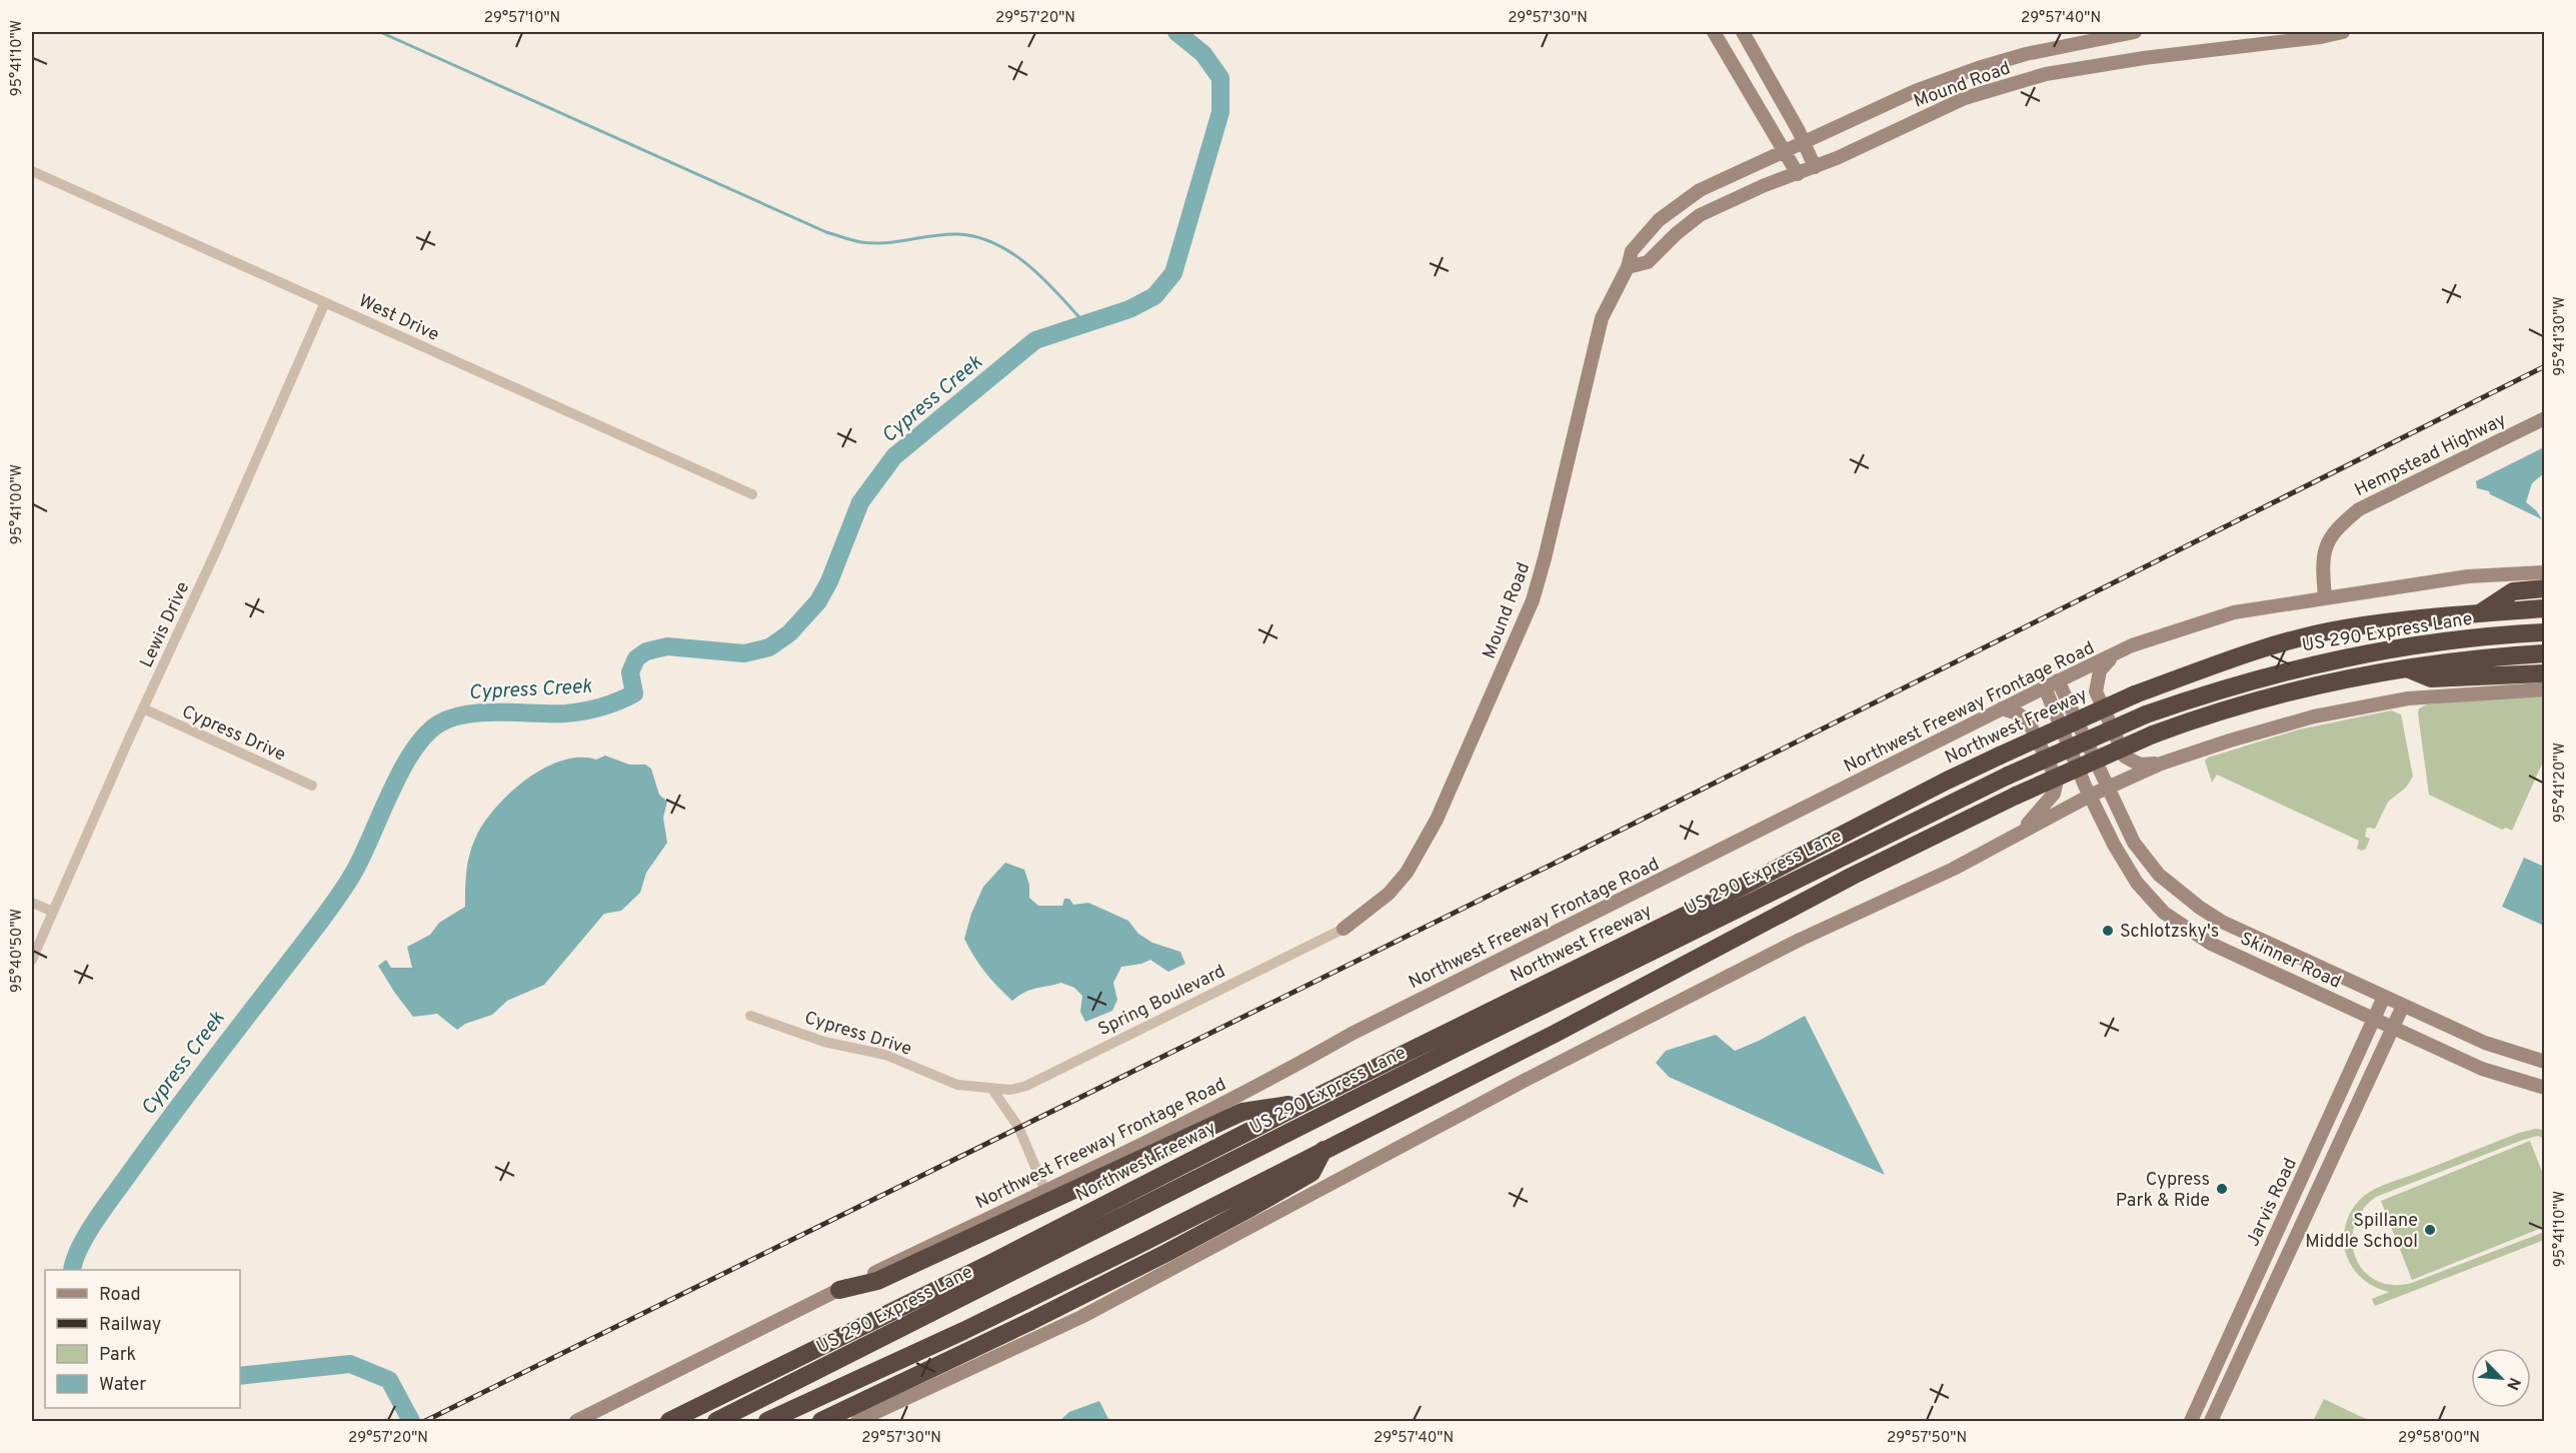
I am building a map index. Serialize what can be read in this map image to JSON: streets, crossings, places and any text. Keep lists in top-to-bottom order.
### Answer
{
  "streets": {
    "highway": ["US 290 Express Lane", "Northwest Freeway"],
    "street": [
      "Mound Road",
      "West Drive",
      "Hempstead Highway",
      "Lewis Drive",
      "Northwest Freeway Frontage Road",
      "Cypress Drive",
      "Skinner Road",
      "Spring Boulevard",
      "Jarvis Road"
    ]
  },
  "crossings": [
    ["Mound Road", "Spring Boulevard"],
    ["West Drive", "Lewis Drive"],
    ["Hempstead Highway", "Northwest Freeway Frontage Road"],
    ["Lewis Drive", "Cypress Drive"],
    ["Northwest Freeway Frontage Road", "Skinner Road"],
    ["Cypress Drive", "Spring Boulevard"],
    ["Skinner Road", "Jarvis Road"]
  ],
  "water": ["Cypress Creek"],
  "places": ["Schlotzsky's", "Cypress Park & Ride", "Spillane Middle School"],
  "legend": [
    "Road",
    "Railway",
    "Park",
    "Water"
  ],
  "north": "bottom right",
  "coordinates": [
    "29°57'10\"N",
    "29°57'20\"N",
    "29°57'30\"N",
    "29°57'40\"N",
    "95°41'10\"W",
    "95°41'30\"W",
    "95°41'00\"W",
    "95°41'20\"W",
    "95°40'50\"W",
    "29°57'50\"N",
    "29°58'00\"N"
  ]
}
